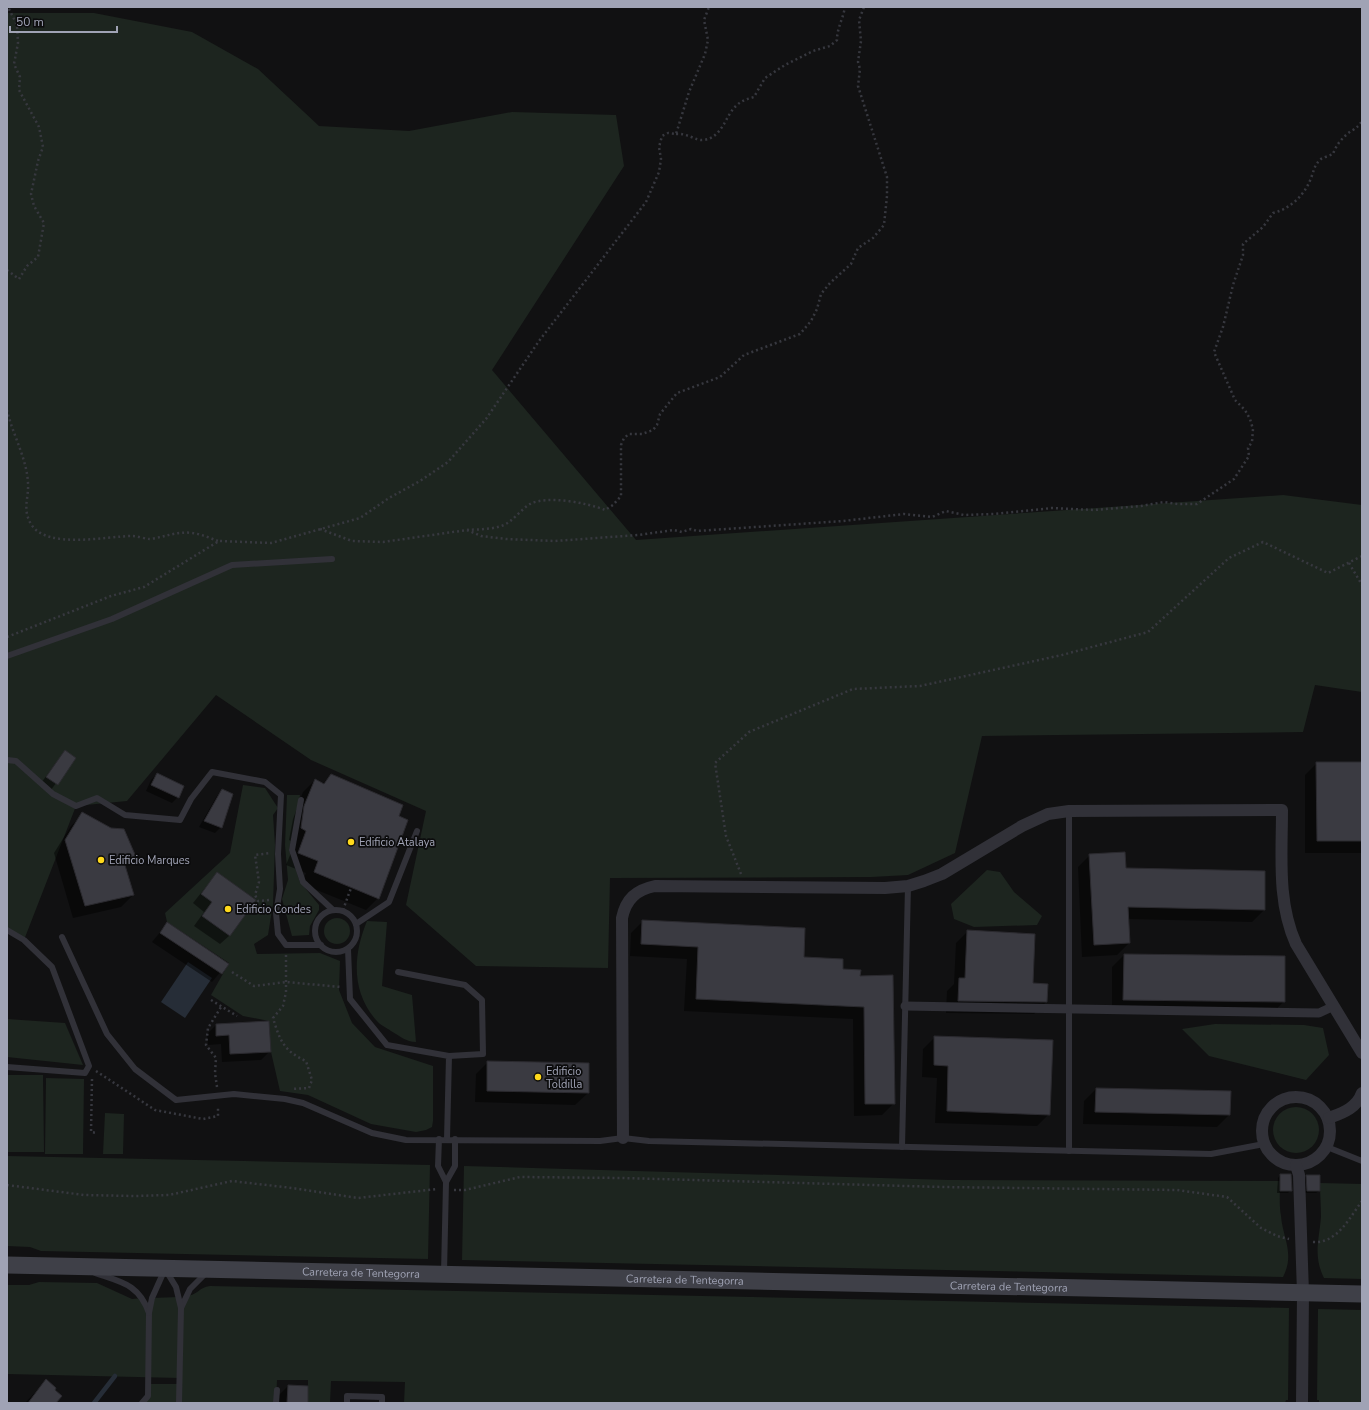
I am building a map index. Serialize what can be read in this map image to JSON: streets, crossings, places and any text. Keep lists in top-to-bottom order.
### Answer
{
  "streets": {
    "main road": ["Carretera de Tentegorra"]
  },
  "places": [
    "Edificio Atalaya",
    "Edificio Marques",
    "Edificio Condes",
    "Edificio Toldilla"
  ],
  "scale_bar": "50 m"
}
